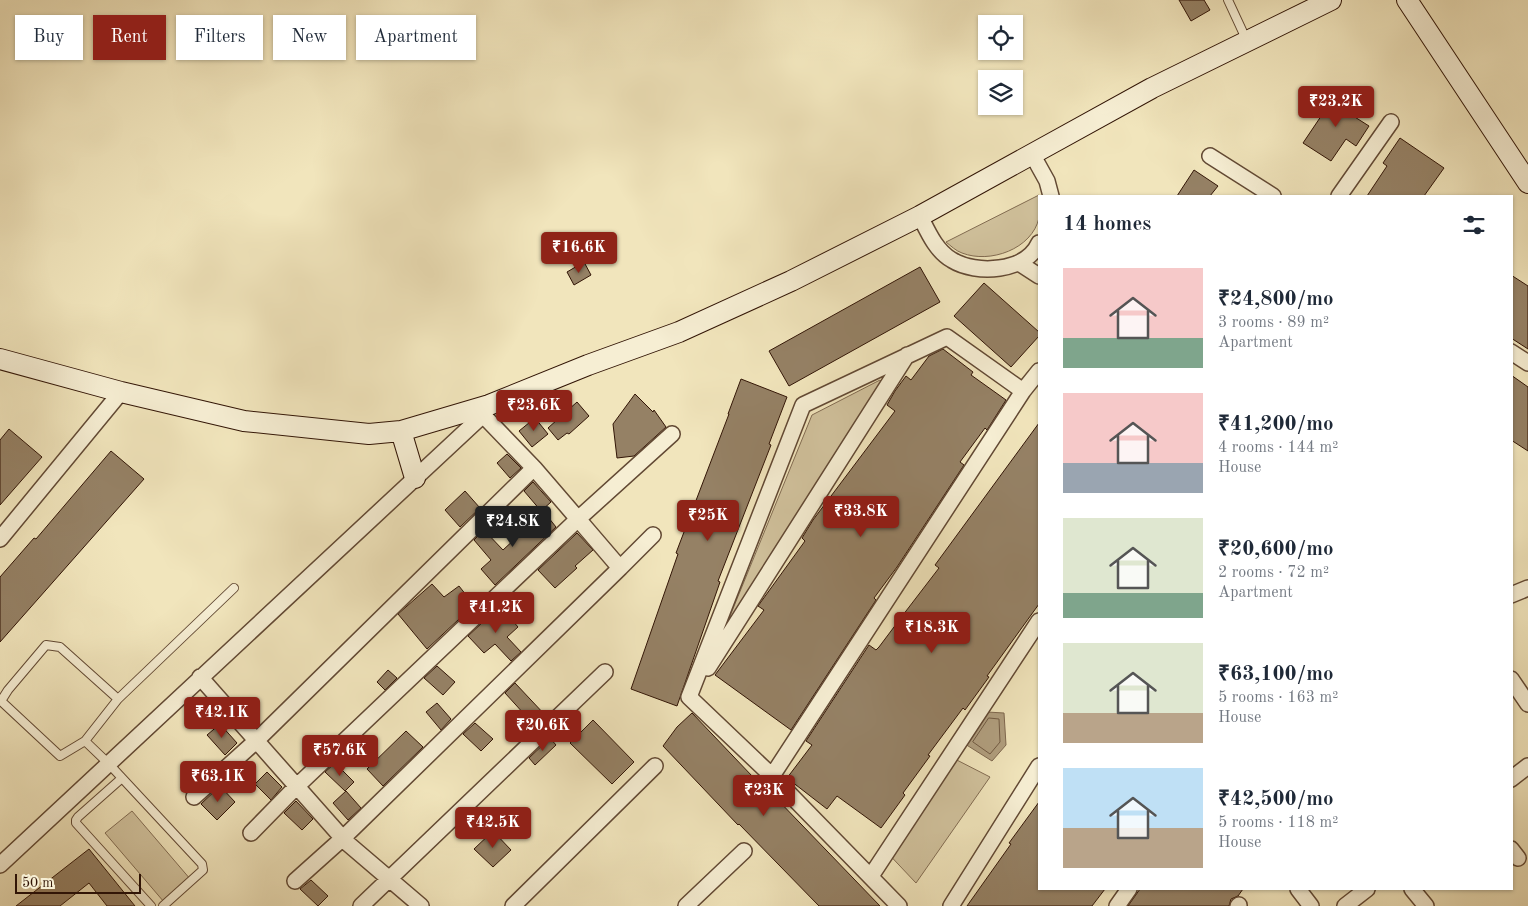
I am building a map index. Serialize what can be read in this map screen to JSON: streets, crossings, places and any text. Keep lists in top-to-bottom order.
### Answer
{
  "scale_bar": "50 m",
  "page": {
    "chip": [
      "Buy",
      "Rent",
      "Filters",
      "New",
      "Apartment"
    ],
    "price": [
      "₹23.2K",
      "₹16.6K",
      "₹23.6K",
      "₹33.8K",
      "₹25K",
      "₹24.8K",
      "₹41.2K",
      "₹18.3K",
      "₹42.1K",
      "₹20.6K",
      "₹57.6K",
      "₹63.1K",
      "₹23K",
      "₹42.5K"
    ],
    "heading": "14 homes",
    "list": [
      {
        "name": "₹24,800/mo",
        "note": "3 rooms · 89 m² · Apartment"
      },
      {
        "name": "₹41,200/mo",
        "note": "4 rooms · 144 m² · House"
      },
      {
        "name": "₹20,600/mo",
        "note": "2 rooms · 72 m² · Apartment"
      },
      {
        "name": "₹63,100/mo",
        "note": "5 rooms · 163 m² · House"
      },
      {
        "name": "₹42,500/mo",
        "note": "5 rooms · 118 m² · House"
      }
    ],
    "scale": "50 m"
  }
}
